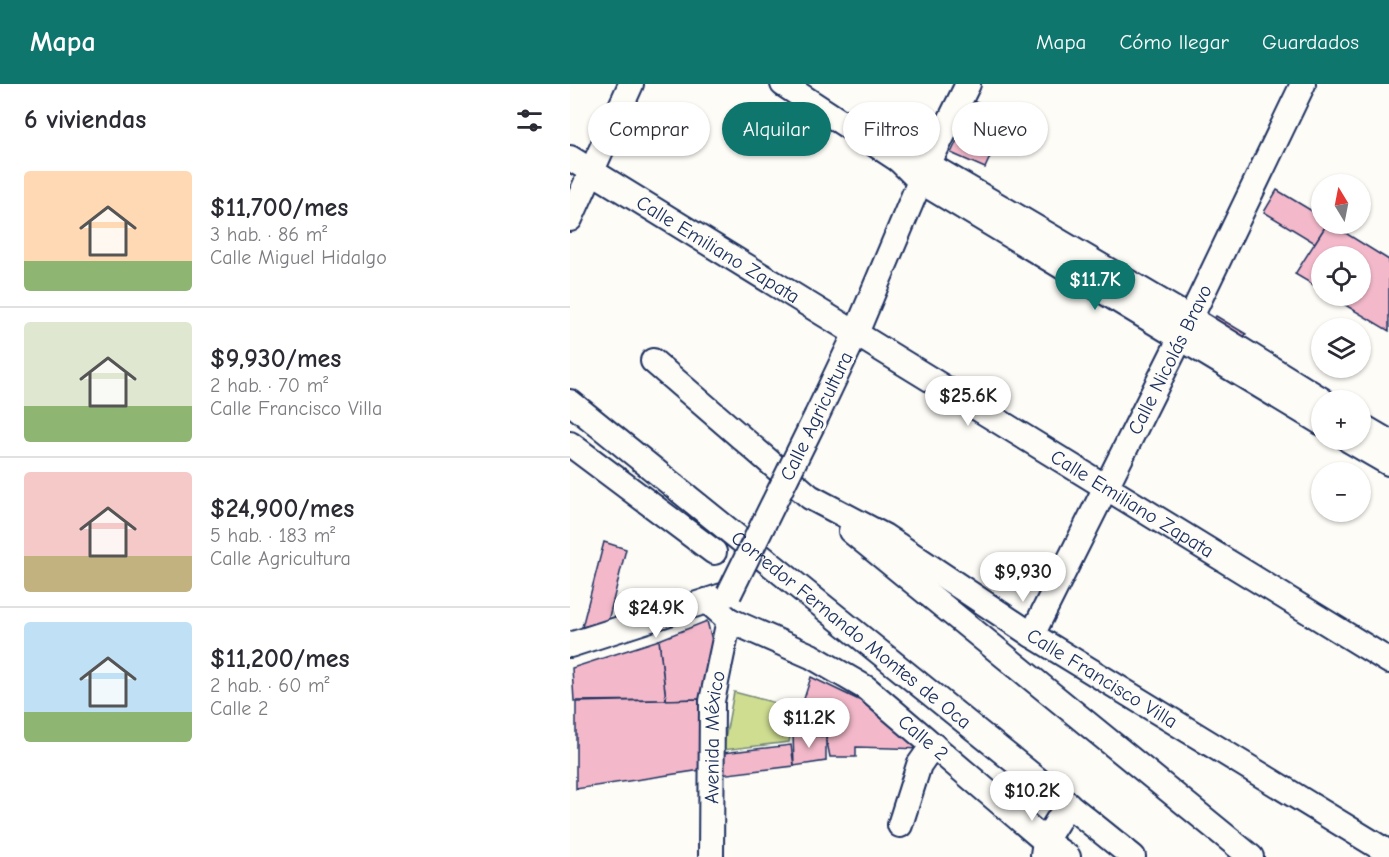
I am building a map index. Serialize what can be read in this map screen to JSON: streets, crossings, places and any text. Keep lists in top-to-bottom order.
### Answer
{
  "streets": {
    "street": [
      "Calle Emiliano Zapata",
      "Calle Nicolás Bravo",
      "Calle Agricultura",
      "Corredor Fernando Montes de Oca",
      "Calle Francisco Villa",
      "Avenida México",
      "Calle 2"
    ]
  },
  "crossings": [
    ["Calle Emiliano Zapata", "Calle Nicolás Bravo"],
    ["Calle Emiliano Zapata", "Calle Agricultura"],
    ["Calle Nicolás Bravo", "Calle Francisco Villa"],
    ["Calle Agricultura", "Calle 2"],
    ["Avenida México", "Calle 2"]
  ],
  "north": "top",
  "page": {
    "header": "Mapa",
    "nav": ["Mapa", "Cómo llegar", "Guardados"],
    "heading": "6 viviendas",
    "chip": [
      "Comprar",
      "Alquilar",
      "Filtros",
      "Nuevo"
    ],
    "list": [
      {
        "name": "$11,700/mes",
        "note": "3 hab. · 86 m² · Calle Miguel Hidalgo"
      },
      {
        "name": "$9,930/mes",
        "note": "2 hab. · 70 m² · Calle Francisco Villa"
      },
      {
        "name": "$24,900/mes",
        "note": "5 hab. · 183 m² · Calle Agricultura"
      },
      {
        "name": "$11,200/mes",
        "note": "2 hab. · 60 m² · Calle 2"
      }
    ],
    "map_buttons": ["+", "−"],
    "price": [
      "$11.7K",
      "$25.6K",
      "$9,930",
      "$24.9K",
      "$11.2K",
      "$10.2K"
    ]
  }
}
